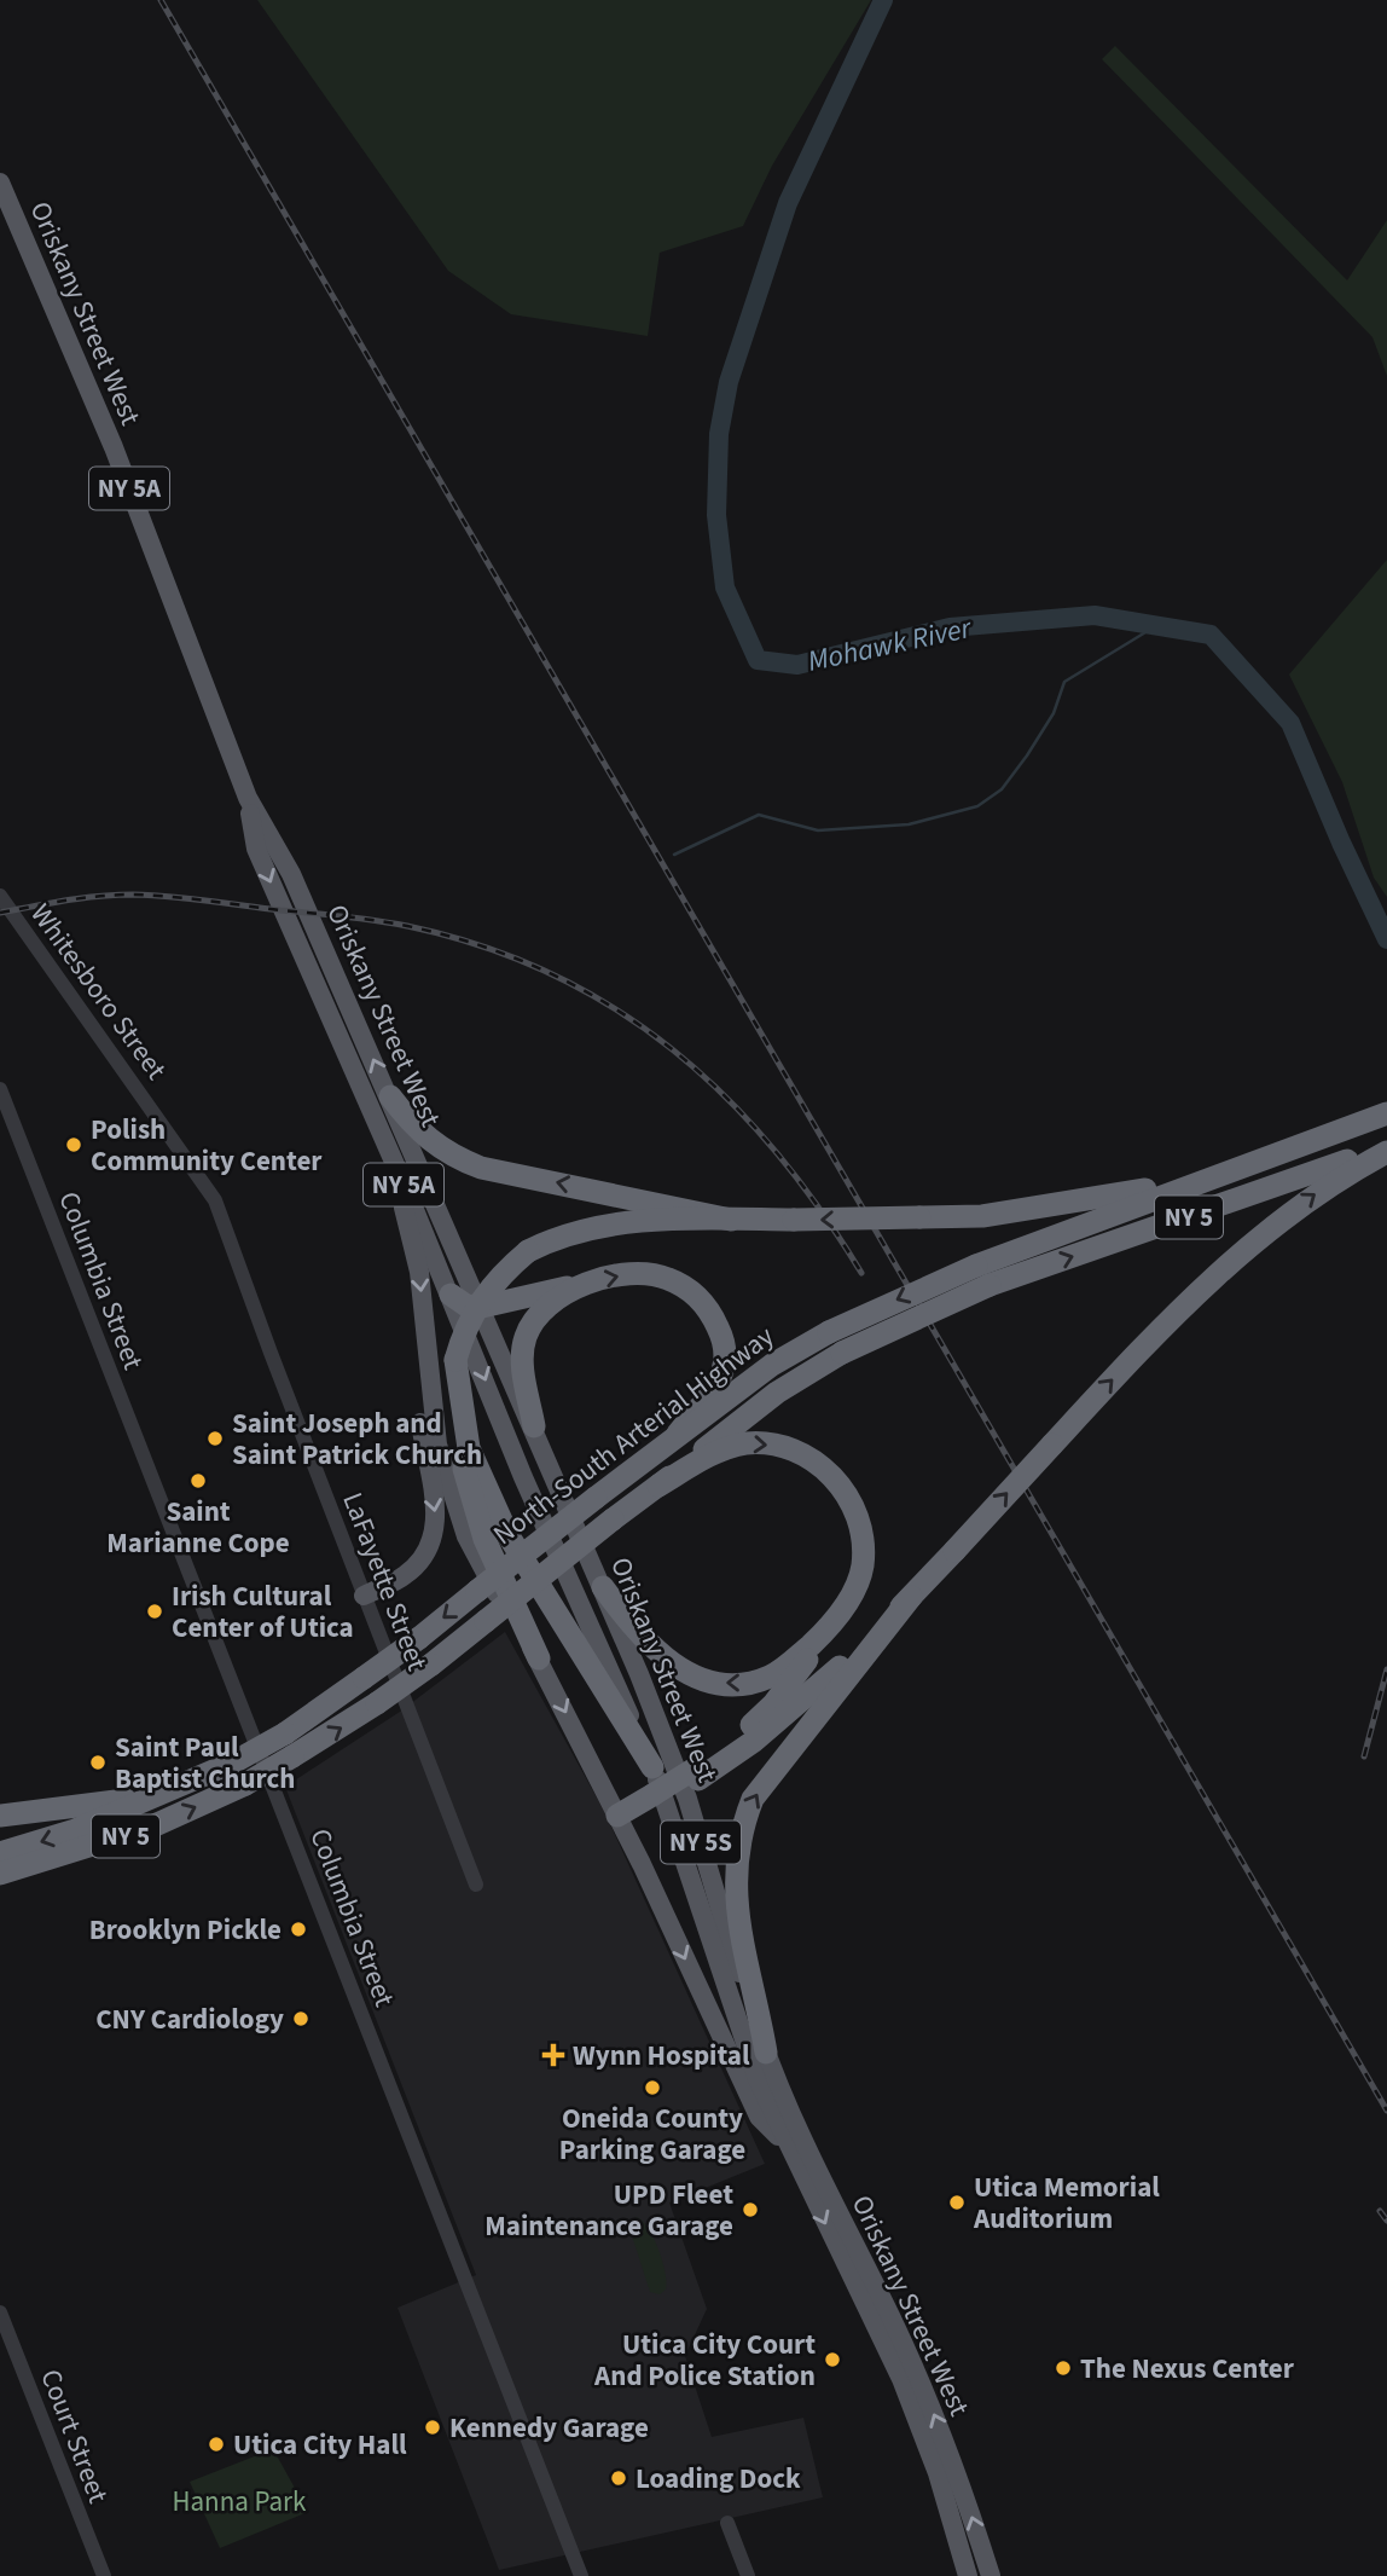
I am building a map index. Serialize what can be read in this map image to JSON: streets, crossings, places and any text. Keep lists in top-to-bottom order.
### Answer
{
  "streets": {
    "highway": ["NY 5", "North-South Arterial Highway"],
    "main road": ["Oriskany Street West", "NY 5A", "NY 5S"],
    "street": [
      "Whitesboro Street",
      "Columbia Street",
      "LaFayette Street",
      "Court Street"
    ]
  },
  "crossings": [
    ["Whitesboro Street", "LaFayette Street"]
  ],
  "water": ["Mohawk River"],
  "parks": ["Hanna Park"],
  "places": {
    "other": [
      "Polish Community Center",
      "Saint Joseph and Saint Patrick Church",
      "Saint Marianne Cope",
      "Irish Cultural Center of Utica",
      "Saint Paul Baptist Church",
      "Brooklyn Pickle",
      "CNY Cardiology",
      "Oneida County Parking Garage",
      "Utica Memorial Auditorium",
      "UPD Fleet Maintenance Garage",
      "Utica City Court And Police Station",
      "The Nexus Center",
      "Kennedy Garage",
      "Utica City Hall",
      "Loading Dock"
    ],
    "health": ["Wynn Hospital"]
  }
}
